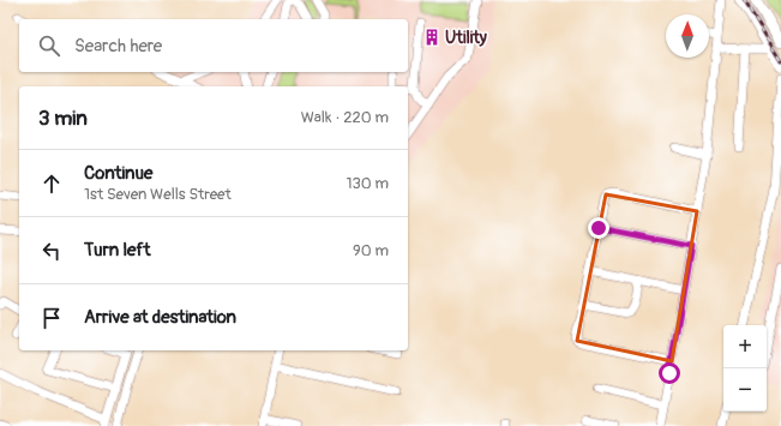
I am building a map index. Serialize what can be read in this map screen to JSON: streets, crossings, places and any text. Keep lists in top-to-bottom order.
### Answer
{
  "places": {
    "building": ["Utility"]
  },
  "north": "top",
  "page": {
    "search": "Search here",
    "heading": ["3 min", "Walk · 220 m"],
    "list": [
      ["Continue", "1st Seven Wells Street", "130 m"],
      ["Turn left", "90 m"],
      "Arrive at destination"
    ],
    "map_buttons": ["+", "−"]
  }
}
